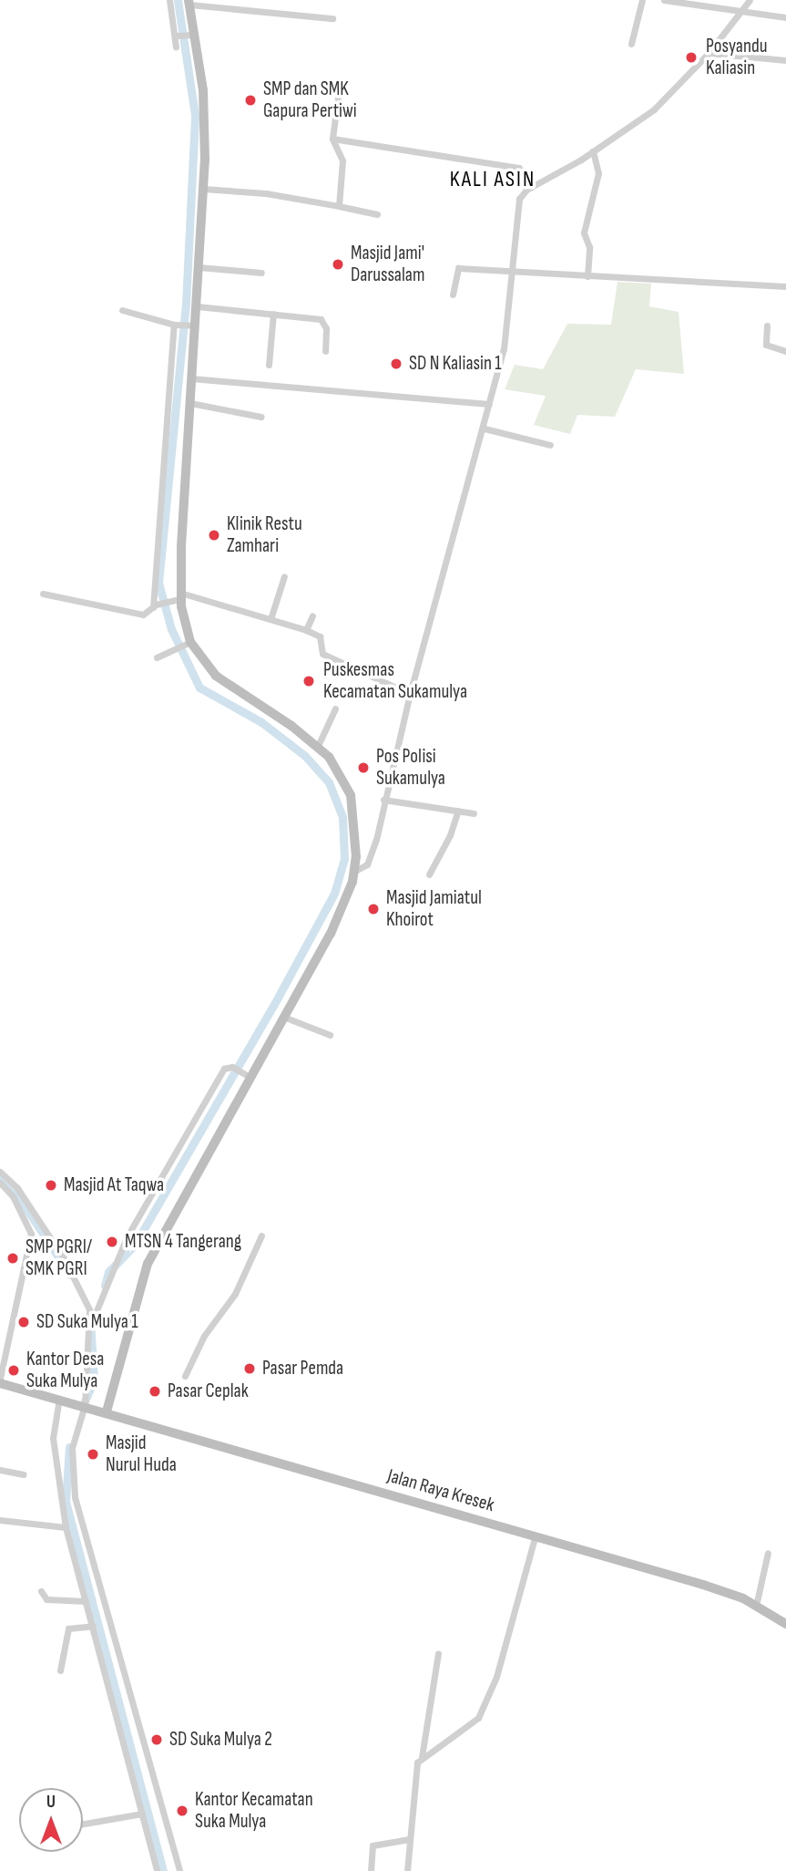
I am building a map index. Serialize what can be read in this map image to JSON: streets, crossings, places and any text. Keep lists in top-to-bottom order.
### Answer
{
  "streets": {
    "main road": ["Jalan Raya Kresek"]
  },
  "districts": ["KALI ASIN"],
  "places": [
    "Posyandu Kaliasin",
    "SMP dan SMK Gapura Pertiwi",
    "Masjid Jami' Darussalam",
    "SD N Kaliasin 1",
    "Klinik Restu Zamhari",
    "Puskesmas Kecamatan Sukamulya",
    "Pos Polisi Sukamulya",
    "Masjid Jamiatul Khoirot",
    "Masjid At Taqwa",
    "MTSN 4 Tangerang",
    "SMP PGRI/ SMK PGRI",
    "SD Suka Mulya 1",
    "Pasar Pemda",
    "Kantor Desa Suka Mulya",
    "Pasar Ceplak",
    "Masjid Nurul Huda",
    "SD Suka Mulya 2",
    "Kantor Kecamatan Suka Mulya"
  ],
  "north": "top"
}
